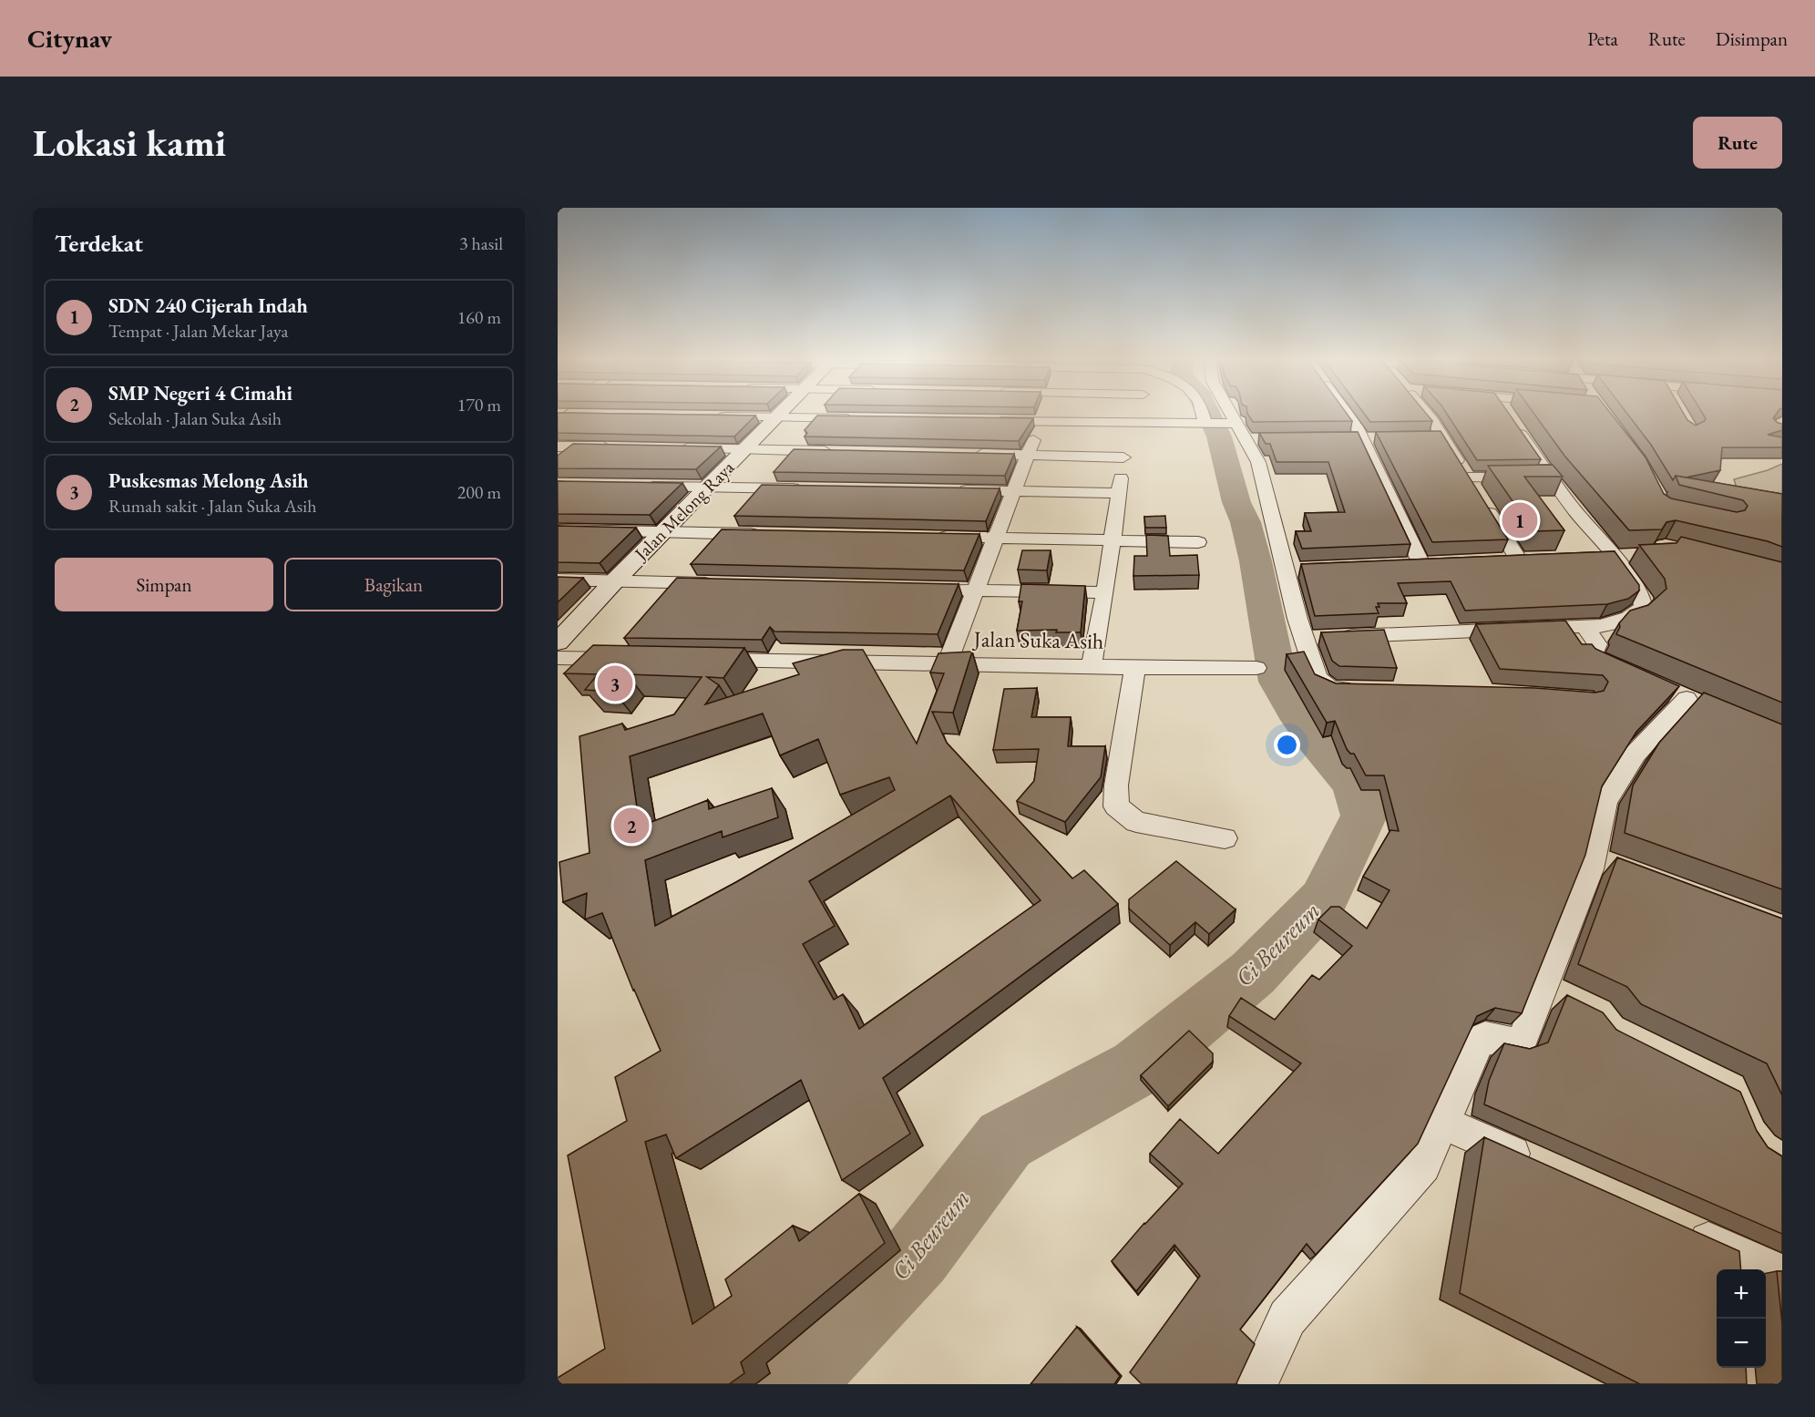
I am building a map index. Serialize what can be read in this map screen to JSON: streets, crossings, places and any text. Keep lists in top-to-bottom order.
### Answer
{
  "streets": {
    "main road": ["Jalan Melong Raya"],
    "street": ["Jalan Suka Asih"]
  },
  "water": ["Ci Beureum"],
  "page": {
    "header": "Citynav",
    "nav": ["Peta", "Rute", "Disimpan"],
    "buttons": [
      "Rute",
      ["Simpan", "Bagikan"]
    ],
    "title": "Lokasi kami",
    "heading": ["Terdekat", "3 hasil"],
    "list": [
      {
        "mark": "1",
        "name": "SDN 240 Cijerah Indah",
        "note": "Tempat · Jalan Mekar Jaya",
        "value": "160 m"
      },
      {
        "mark": "2",
        "name": "SMP Negeri 4 Cimahi",
        "note": "Sekolah · Jalan Suka Asih",
        "value": "170 m"
      },
      {
        "mark": "3",
        "name": "Puskesmas Melong Asih",
        "note": "Rumah sakit · Jalan Suka Asih",
        "value": "200 m"
      }
    ],
    "pins": ["1", "3", "2"],
    "map_buttons": ["+", "−"]
  }
}
